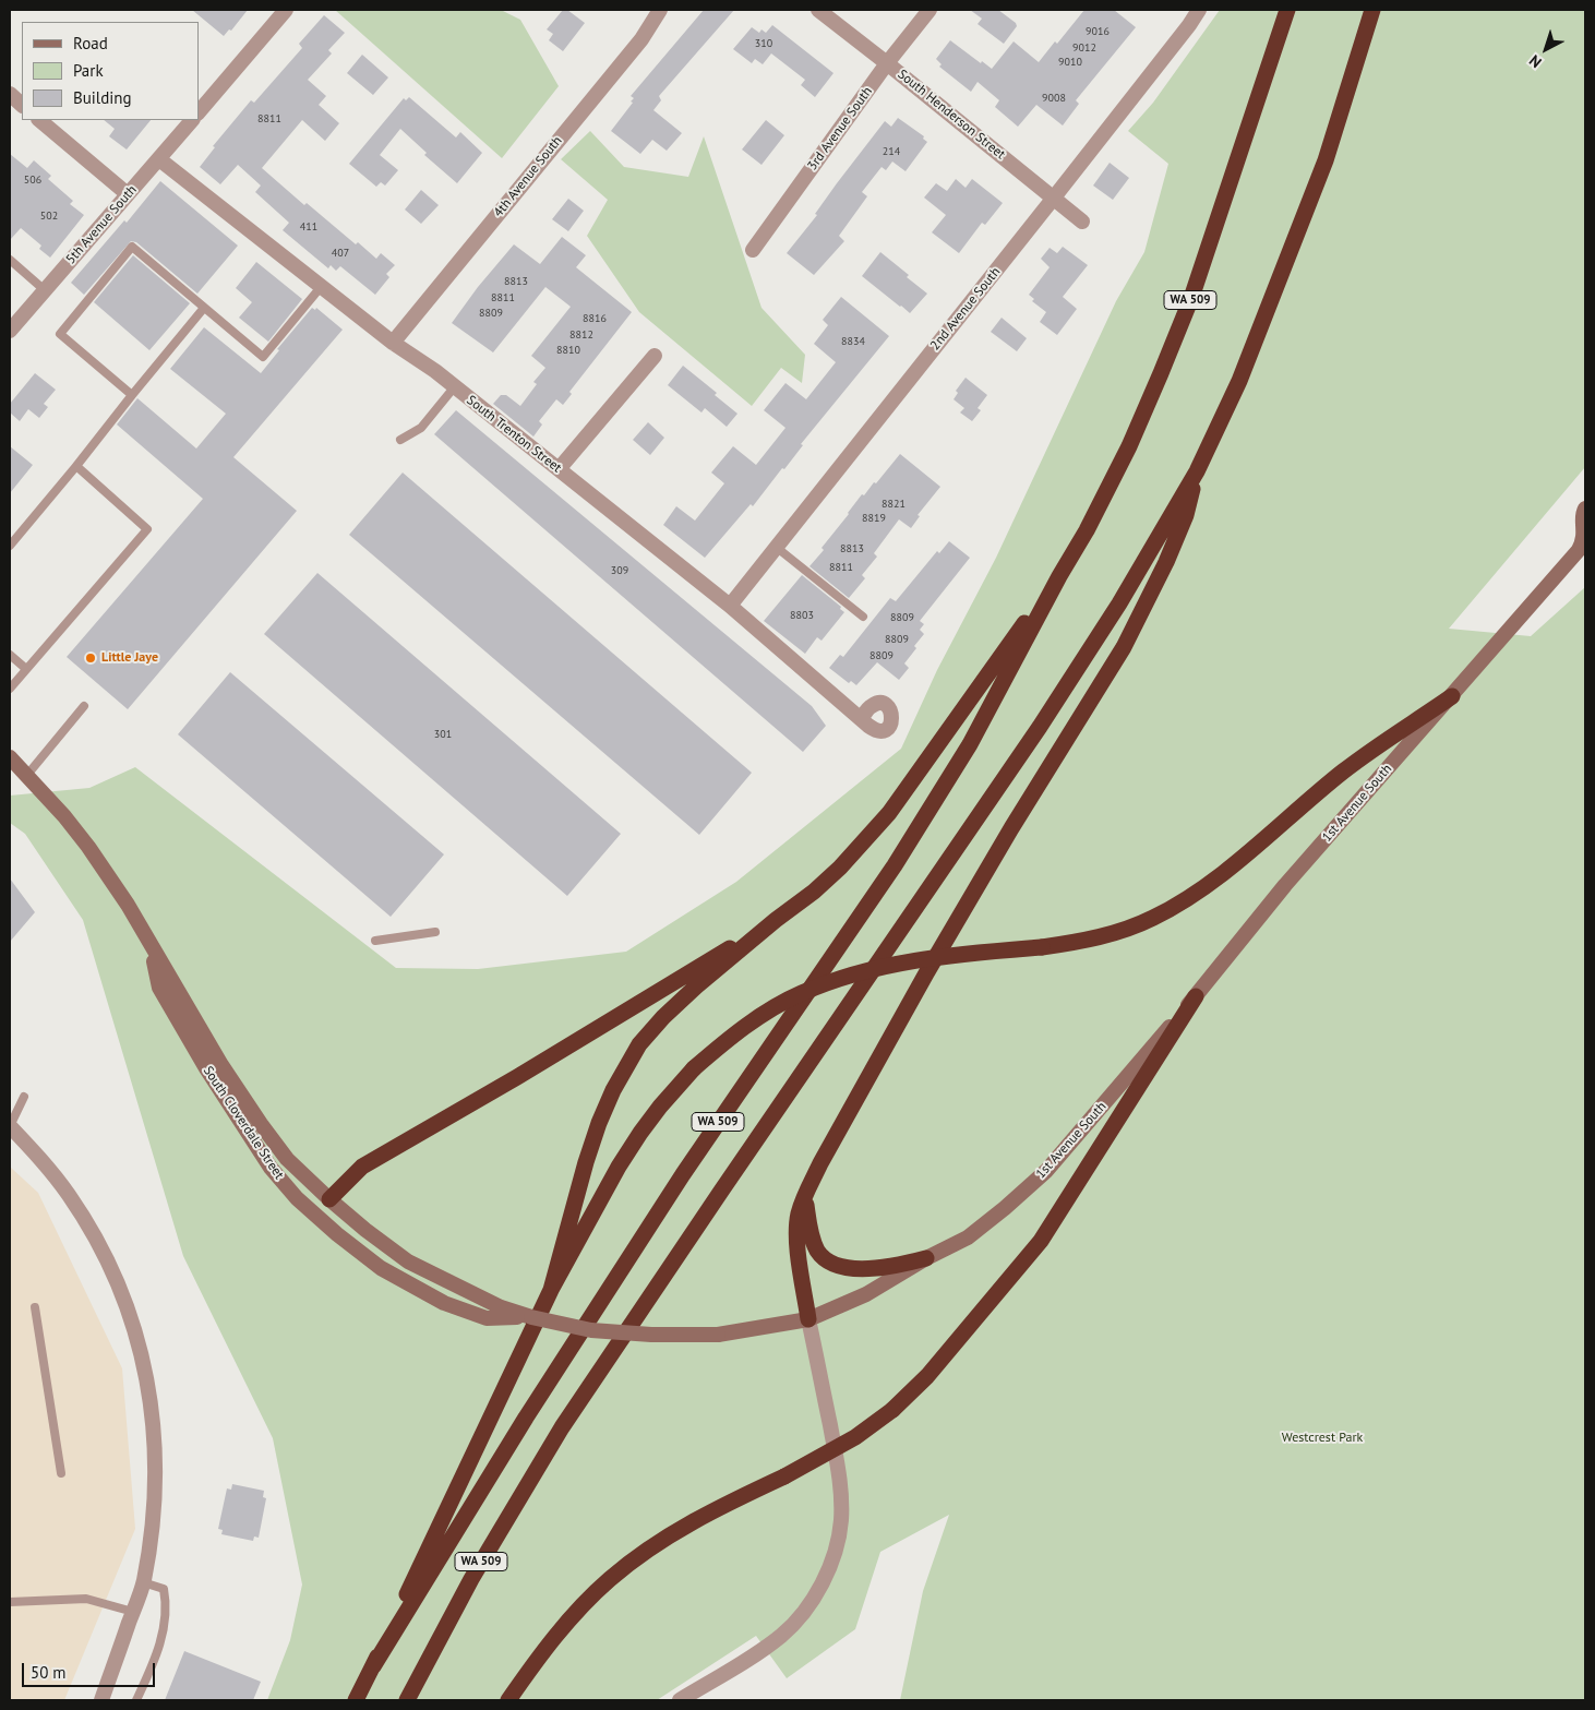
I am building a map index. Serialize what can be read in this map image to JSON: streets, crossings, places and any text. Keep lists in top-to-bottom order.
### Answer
{
  "streets": {
    "highway": ["WA 509"],
    "main road": ["1st Avenue South", "South Cloverdale Street"],
    "street": [
      "South Henderson Street",
      "3rd Avenue South",
      "4th Avenue South",
      "5th Avenue South",
      "2nd Avenue South",
      "South Trenton Street"
    ]
  },
  "crossings": [
    ["South Henderson Street", "3rd Avenue South"],
    ["South Henderson Street", "2nd Avenue South"],
    ["4th Avenue South", "South Trenton Street"],
    ["5th Avenue South", "South Trenton Street"],
    ["2nd Avenue South", "South Trenton Street"],
    ["1st Avenue South", "South Cloverdale Street"]
  ],
  "parks": ["Westcrest Park"],
  "places": ["Little Jaye"],
  "house_numbers": [
    "9016",
    "310",
    "9012",
    "9010",
    "9008",
    "8811",
    "214",
    "506",
    "502",
    "411",
    "407",
    "8813",
    "8811",
    "8809",
    "8816",
    "8812",
    "8834",
    "8810",
    "8821",
    "8819",
    "8813",
    "8811",
    "309",
    "8803",
    "8809",
    "8809",
    "8809",
    "301"
  ],
  "legend": ["Road", "Park", "Building"],
  "scale_bar": "50 m",
  "north": "bottom left"
}
